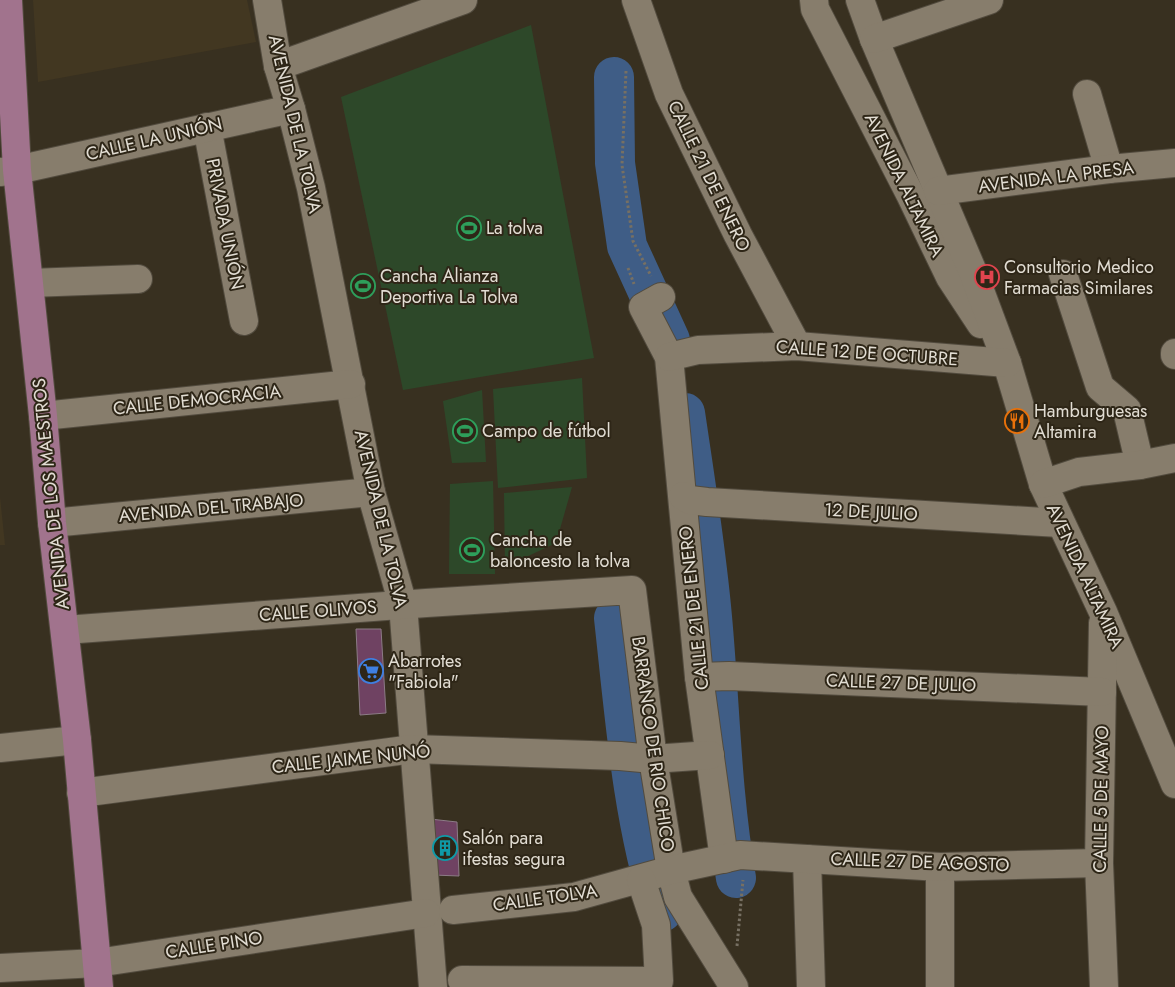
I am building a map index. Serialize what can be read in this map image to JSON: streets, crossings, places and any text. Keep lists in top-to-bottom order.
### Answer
{
  "streets": {
    "main road": ["AVENIDA DE LOS MAESTROS"],
    "street": [
      "AVENIDA DE LA TOLVA",
      "CALLE LA UNIÓN",
      "CALLE 21 DE ENERO",
      "AVENIDA LA PRESA",
      "AVENIDA ALTAMIRA",
      "PRIVADA UNIÓN",
      "CALLE 12 DE OCTUBRE",
      "CALLE DEMOCRACIA",
      "AVENIDA DEL TRABAJO",
      "12 DE JULIO",
      "CALLE OLIVOS",
      "CALLE 27 DE JULIO",
      "BARRANCO DE RIO CHICO",
      "CALLE JAIME NUNÓ",
      "CALLE 5 DE MAYO",
      "CALLE 27 DE AGOSTO",
      "CALLE TOLVA",
      "CALLE PINO"
    ]
  },
  "crossings": [
    ["AVENIDA DE LA TOLVA", "CALLE LA UNIÓN"],
    ["AVENIDA DE LA TOLVA", "CALLE DEMOCRACIA"],
    ["AVENIDA DE LA TOLVA", "AVENIDA DEL TRABAJO"],
    ["AVENIDA DE LA TOLVA", "CALLE OLIVOS"],
    ["AVENIDA DE LA TOLVA", "CALLE JAIME NUNÓ"],
    ["AVENIDA DE LA TOLVA", "CALLE TOLVA"],
    ["AVENIDA DE LA TOLVA", "CALLE PINO"],
    ["CALLE LA UNIÓN", "PRIVADA UNIÓN"],
    ["CALLE LA UNIÓN", "AVENIDA DE LOS MAESTROS"],
    ["CALLE 21 DE ENERO", "CALLE 12 DE OCTUBRE"],
    ["CALLE 21 DE ENERO", "12 DE JULIO"],
    ["CALLE 21 DE ENERO", "CALLE 27 DE JULIO"],
    ["CALLE 21 DE ENERO", "CALLE JAIME NUNÓ"],
    ["CALLE 21 DE ENERO", "CALLE 27 DE AGOSTO"],
    ["CALLE 21 DE ENERO", "CALLE TOLVA"],
    ["AVENIDA LA PRESA", "AVENIDA ALTAMIRA"],
    ["AVENIDA ALTAMIRA", "CALLE 12 DE OCTUBRE"],
    ["AVENIDA ALTAMIRA", "12 DE JULIO"],
    ["AVENIDA ALTAMIRA", "CALLE 5 DE MAYO"],
    ["CALLE DEMOCRACIA", "AVENIDA DE LOS MAESTROS"],
    ["AVENIDA DE LOS MAESTROS", "AVENIDA DEL TRABAJO"],
    ["AVENIDA DE LOS MAESTROS", "CALLE OLIVOS"],
    ["AVENIDA DE LOS MAESTROS", "CALLE JAIME NUNÓ"],
    ["AVENIDA DE LOS MAESTROS", "CALLE PINO"],
    ["CALLE OLIVOS", "BARRANCO DE RIO CHICO"],
    ["CALLE 27 DE JULIO", "CALLE 5 DE MAYO"],
    ["BARRANCO DE RIO CHICO", "CALLE JAIME NUNÓ"],
    ["BARRANCO DE RIO CHICO", "CALLE TOLVA"],
    ["CALLE 5 DE MAYO", "CALLE 27 DE AGOSTO"],
    ["CALLE 27 DE AGOSTO", "CALLE TOLVA"],
    ["CALLE TOLVA", "CALLE PINO"]
  ],
  "places": {
    "sports": [
      "La tolva",
      "Cancha Alianza Deportiva La Tolva",
      "Campo de fútbol",
      "Cancha de baloncesto la tolva"
    ],
    "hospital": ["Consultorio Medico Farmacias Similares"],
    "restaurant": ["Hamburguesas Altamira"],
    "supermarket": ["Abarrotes \"Fabiola\""],
    "building": ["Salón para ifestas segura"]
  }
}
